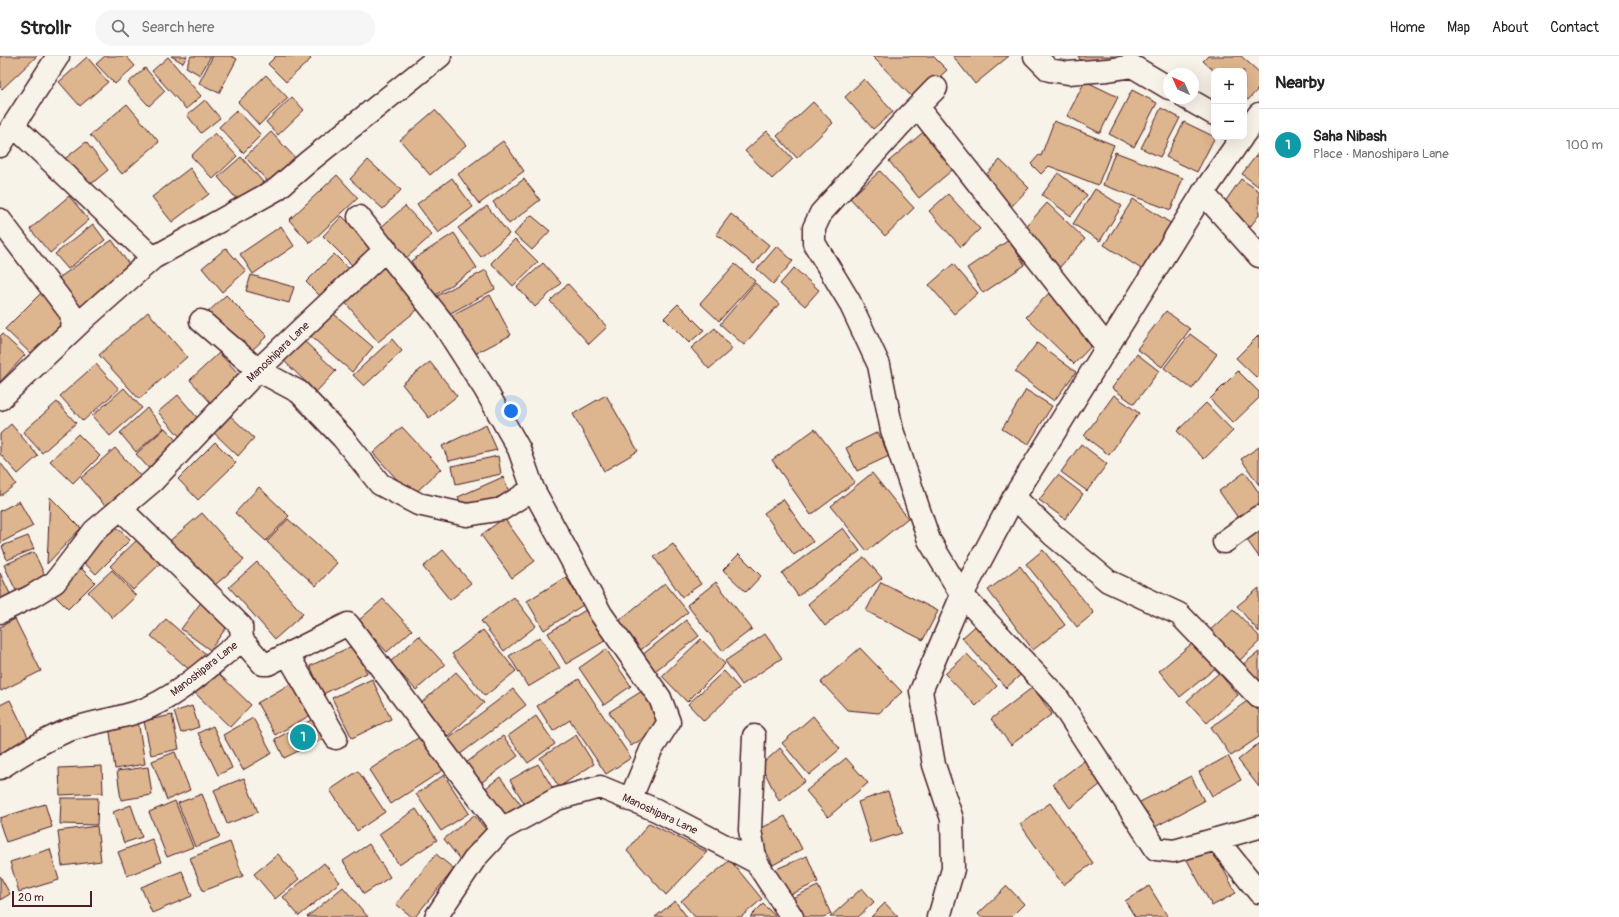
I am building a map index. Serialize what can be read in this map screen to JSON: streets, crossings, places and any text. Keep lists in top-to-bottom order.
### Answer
{
  "streets": {
    "street": ["Manoshipara Lane"]
  },
  "scale_bar": "20 m",
  "north": "top left",
  "page": {
    "header": "Strollr",
    "search": "Search here",
    "nav": [
      "Home",
      "Map",
      "About",
      "Contact"
    ],
    "heading": "Nearby",
    "map_buttons": ["+", "−"],
    "list": [
      {
        "mark": "1",
        "name": "Saha Nibash",
        "note": "Place · Manoshipara Lane",
        "value": "100 m"
      }
    ],
    "pins": "1",
    "scale": "20 m"
  }
}
